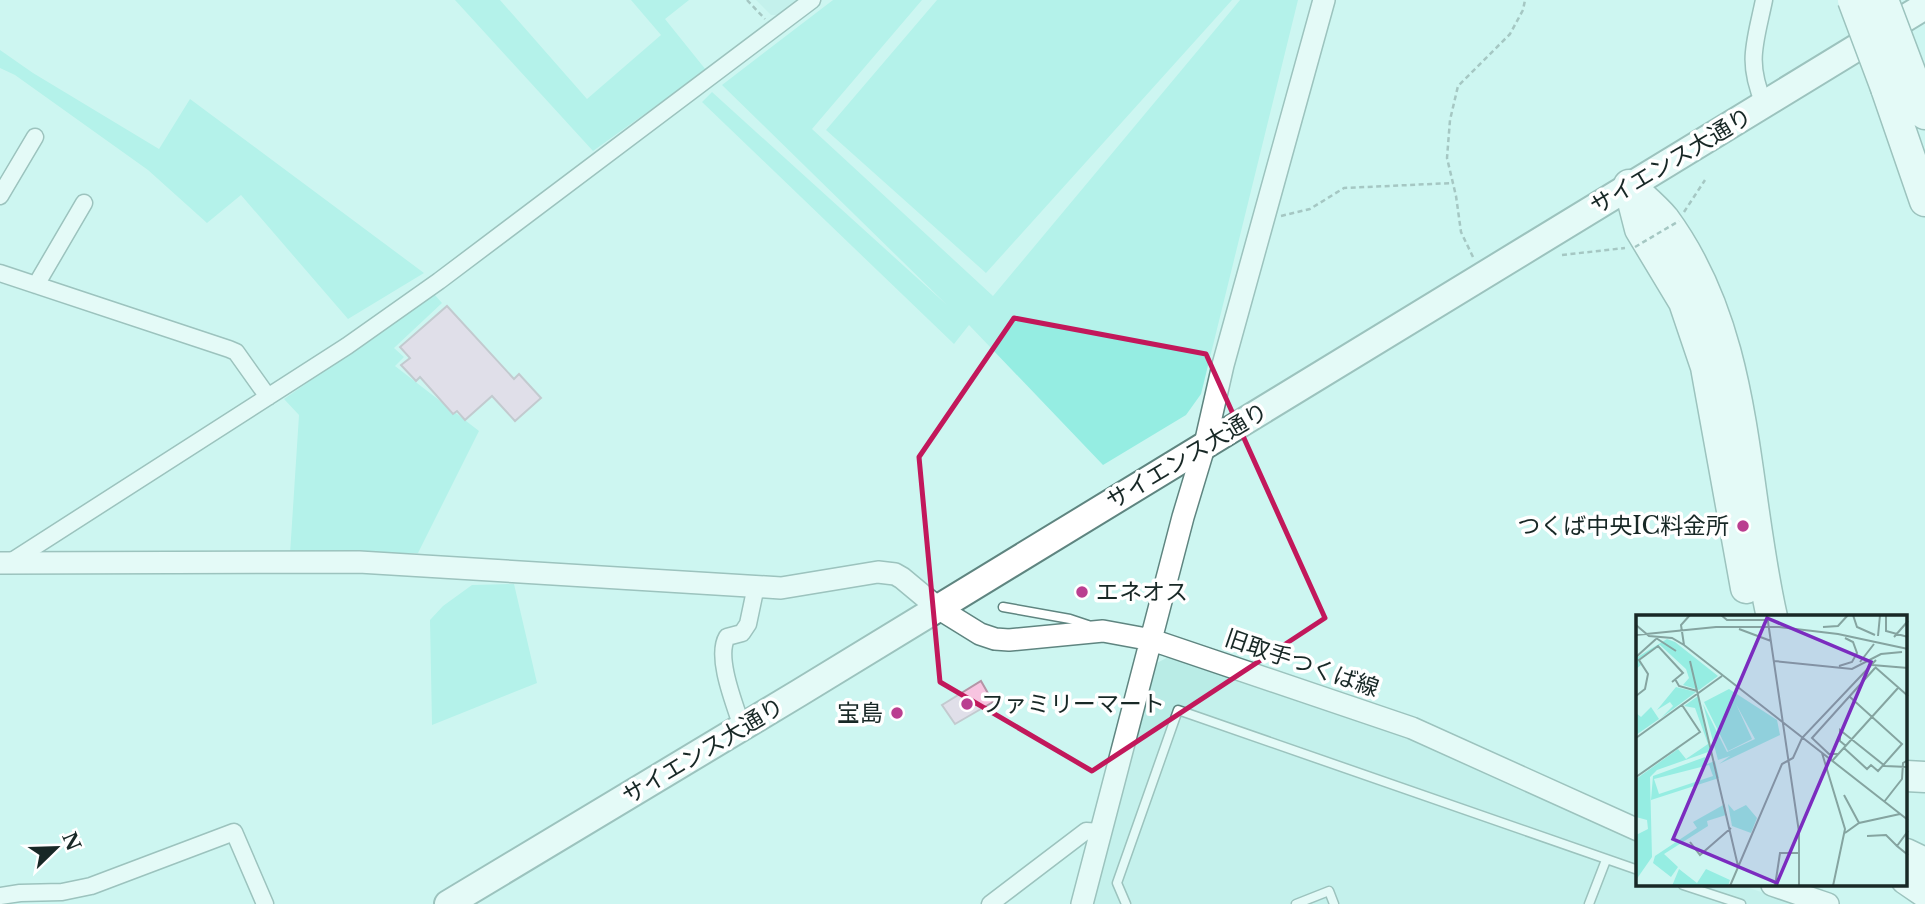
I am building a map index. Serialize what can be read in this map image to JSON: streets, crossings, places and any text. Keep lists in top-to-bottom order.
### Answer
{
  "streets": {
    "main road": ["サイエンス大通り"],
    "street": ["旧取手つくば線"]
  },
  "crossings": [
    ["サイエンス大通り", "旧取手つくば線"]
  ],
  "places": [
    "つくば中央IC料金所",
    "エネオス",
    "ファミリーマート",
    "宝島"
  ],
  "north": "top right"
}
